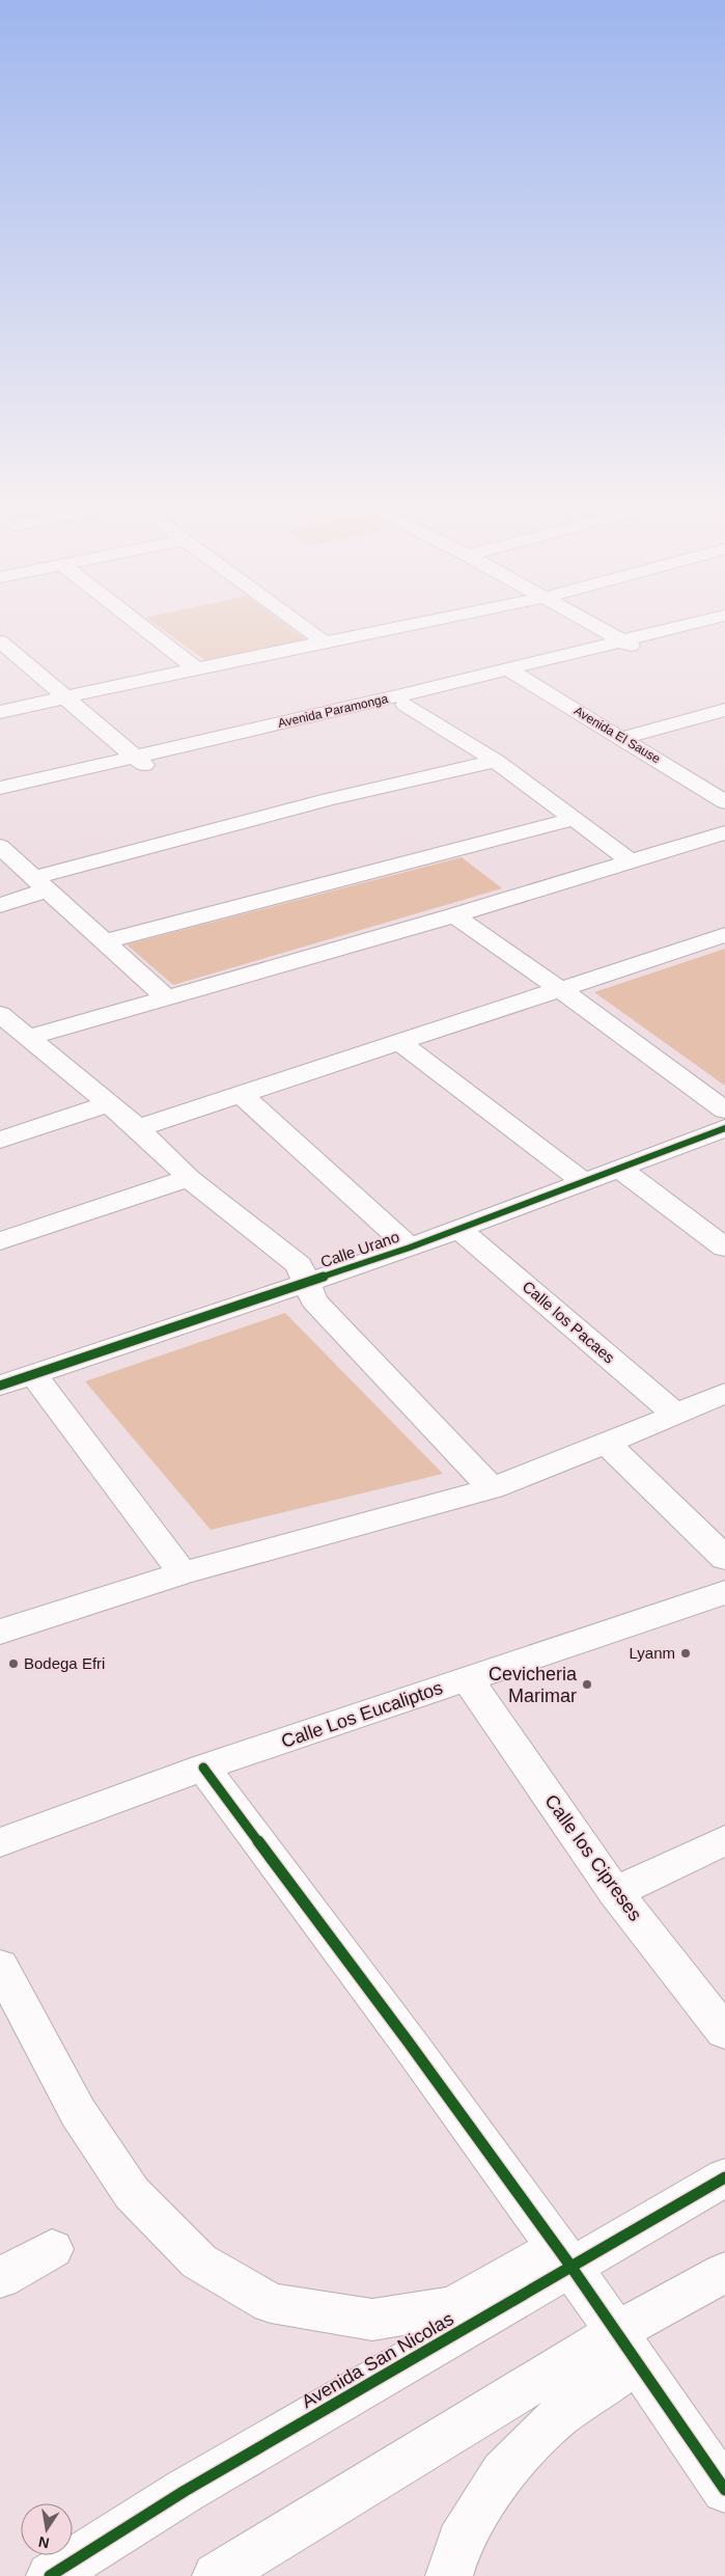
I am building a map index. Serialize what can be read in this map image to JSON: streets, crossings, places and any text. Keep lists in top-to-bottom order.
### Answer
{
  "streets": {
    "street": [
      "Avenida Paramonga",
      "Avenida El Sause",
      "Calle Urano",
      "Calle los Pacaes",
      "Calle Los Eucaliptos",
      "Calle los Cipreses",
      "Avenida San Nicolas"
    ]
  },
  "crossings": [
    ["Avenida Paramonga", "Avenida El Sause"],
    ["Calle Urano", "Calle los Pacaes"],
    ["Calle Los Eucaliptos", "Calle los Cipreses"]
  ],
  "places": ["Lyanm", "Bodega Efri", "Cevicheria Marimar"],
  "north": "bottom"
}
